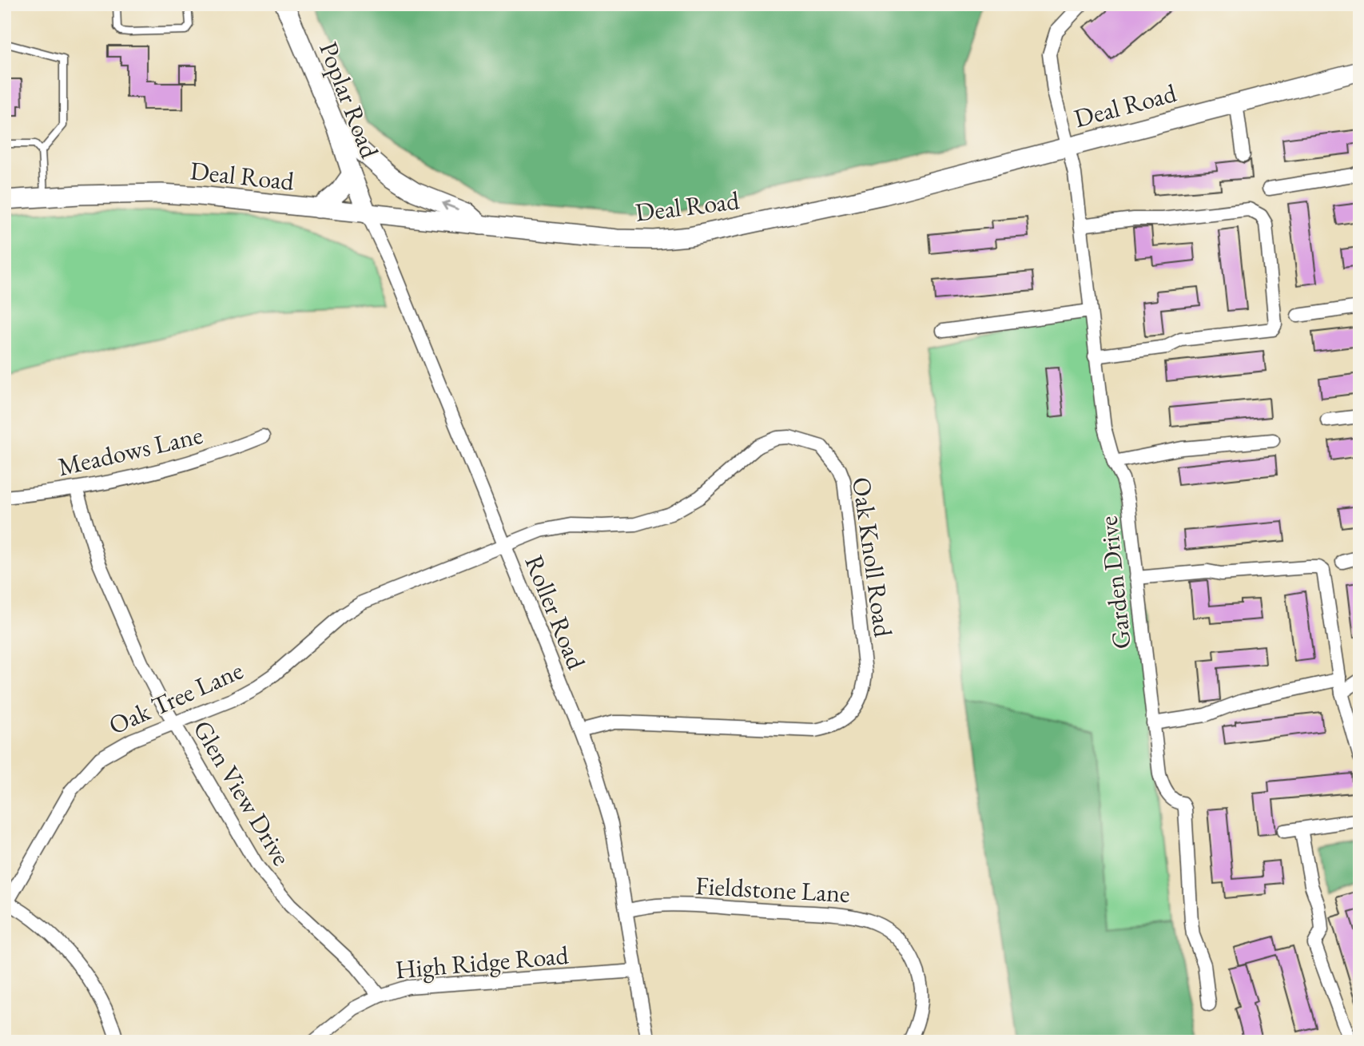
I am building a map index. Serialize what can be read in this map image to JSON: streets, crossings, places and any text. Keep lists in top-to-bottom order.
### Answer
{
  "streets": {
    "street": [
      "Poplar Road",
      "Deal Road",
      "Meadows Lane",
      "Oak Knoll Road",
      "Garden Drive",
      "Roller Road",
      "Oak Tree Lane",
      "Glen View Drive",
      "Fieldstone Lane",
      "High Ridge Road"
    ]
  },
  "crossings": [
    ["Poplar Road", "Deal Road"],
    ["Poplar Road", "Roller Road"],
    ["Deal Road", "Garden Drive"],
    ["Deal Road", "Roller Road"],
    ["Meadows Lane", "Glen View Drive"],
    ["Oak Knoll Road", "Roller Road"],
    ["Oak Knoll Road", "Oak Tree Lane"],
    ["Roller Road", "Oak Tree Lane"],
    ["Roller Road", "Fieldstone Lane"],
    ["Roller Road", "High Ridge Road"],
    ["Oak Tree Lane", "Glen View Drive"],
    ["Glen View Drive", "High Ridge Road"]
  ]
}
